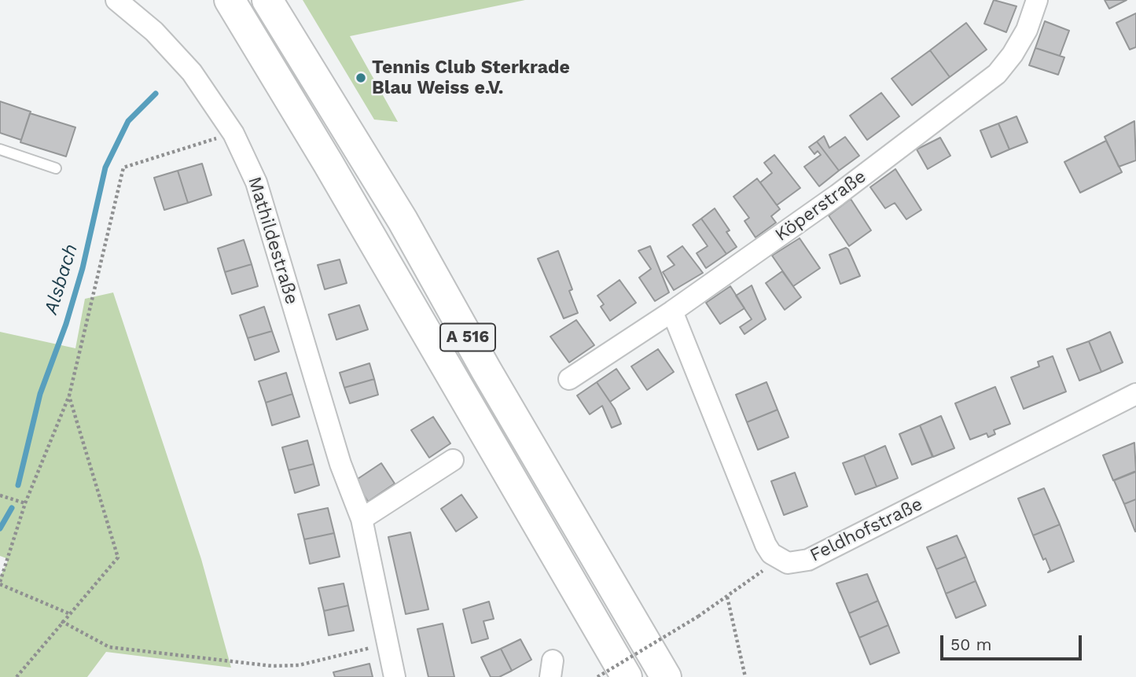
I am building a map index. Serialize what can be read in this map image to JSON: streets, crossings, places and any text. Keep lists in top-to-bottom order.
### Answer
{
  "streets": {
    "highway": ["A 516"],
    "street": ["Köperstraße", "Mathildestraße", "Feldhofstraße"]
  },
  "water": ["Alsbach"],
  "places": ["Tennis Club Sterkrade Blau Weiss e.V."],
  "scale_bar": "50 m"
}
